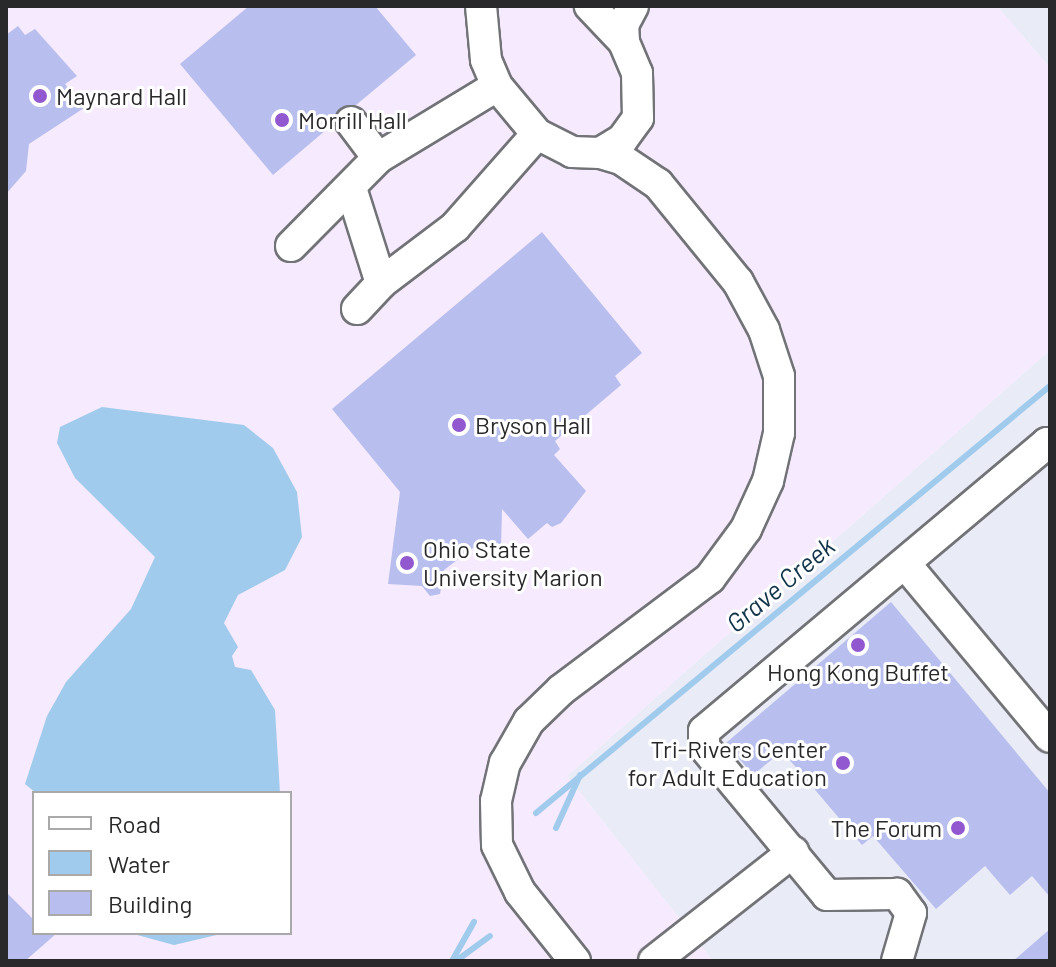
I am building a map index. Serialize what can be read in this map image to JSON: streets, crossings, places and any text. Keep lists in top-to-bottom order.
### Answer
{
  "water": ["Grave Creek"],
  "places": [
    "Maynard Hall",
    "Morrill Hall",
    "Bryson Hall",
    "Ohio State University Marion",
    "Hong Kong Buffet",
    "Tri-Rivers Center for Adult Education",
    "The Forum"
  ],
  "legend": ["Road", "Water", "Building"]
}
